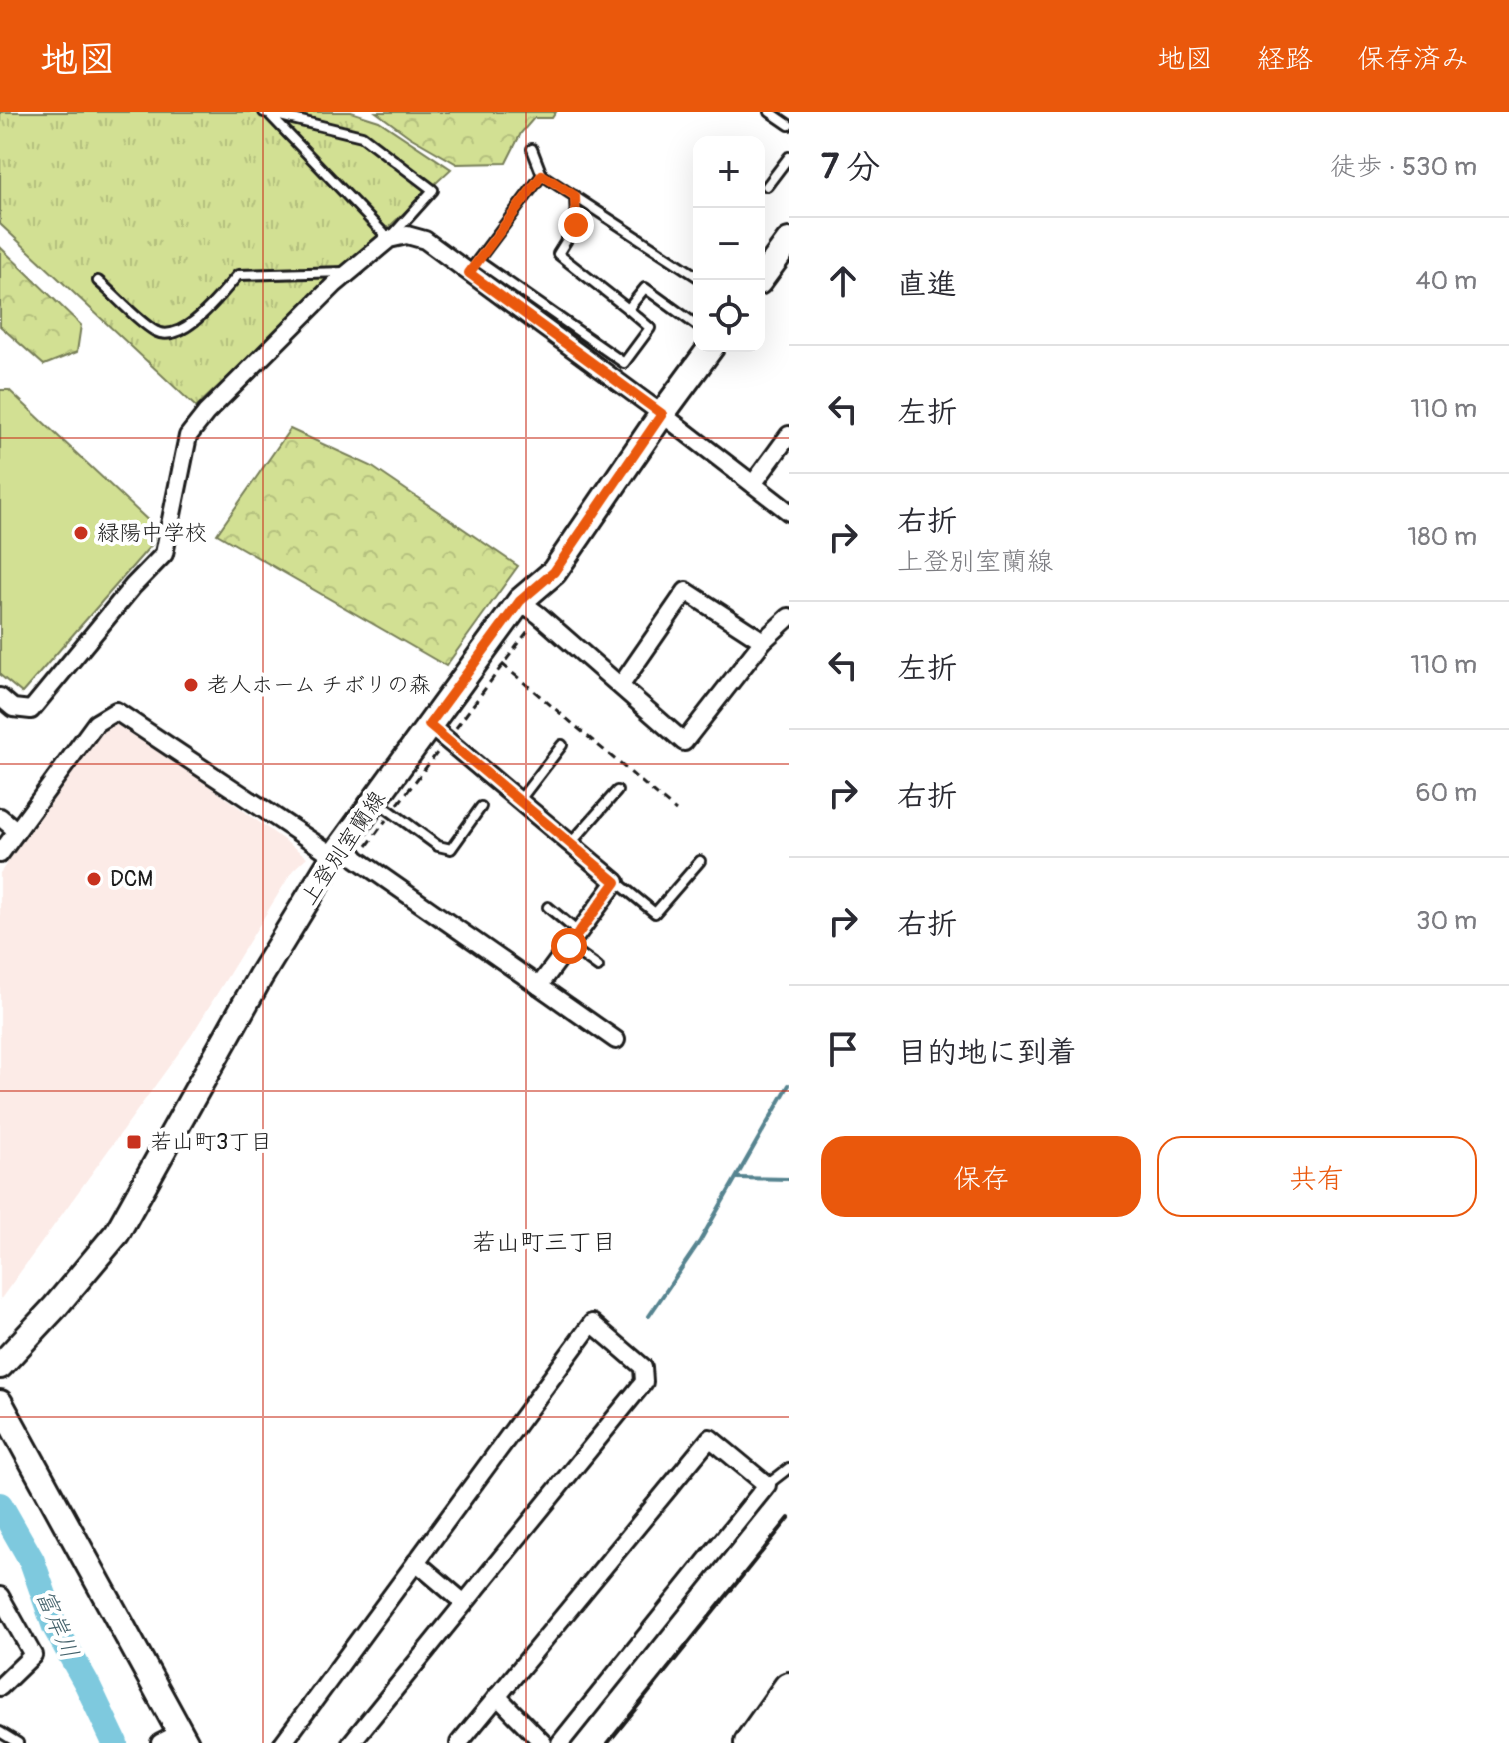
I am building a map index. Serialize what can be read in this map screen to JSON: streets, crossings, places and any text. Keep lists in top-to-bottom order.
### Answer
{
  "streets": {
    "main road": ["上登別室蘭線"]
  },
  "districts": ["若山町三丁目"],
  "water": ["富岸川"],
  "places": {
    "other": ["緑陽中学校", "老人ホーム チボリの森", "DCM"],
    "transit": ["若山町3丁目"]
  },
  "page": {
    "header": "地図",
    "nav": ["地図", "経路", "保存済み"],
    "heading": ["7 分", "徒歩 · 530 m"],
    "map_buttons": ["+", "−"],
    "list": [
      ["直進", "40 m"],
      ["左折", "110 m"],
      ["右折", "上登別室蘭線", "180 m"],
      ["左折", "110 m"],
      ["右折", "60 m"],
      ["右折", "30 m"],
      "目的地に到着"
    ],
    "buttons": ["保存", "共有"]
  }
}
